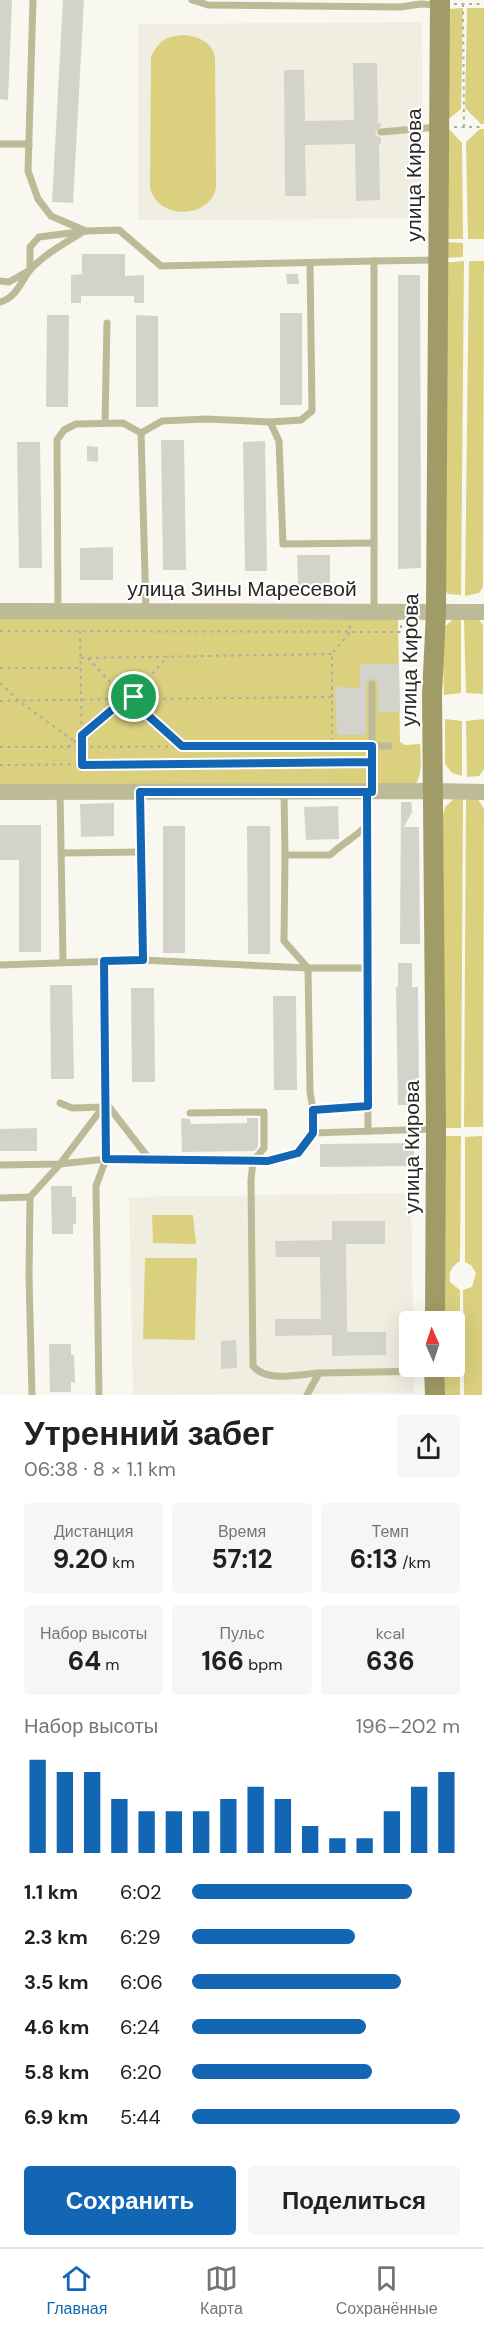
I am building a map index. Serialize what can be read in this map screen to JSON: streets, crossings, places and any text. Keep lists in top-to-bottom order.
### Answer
{
  "streets": {
    "main road": ["улица Кирова"],
    "street": ["улица Зины Маресевой"]
  },
  "crossings": [
    ["улица Кирова", "улица Зины Маресевой"]
  ],
  "north": "top",
  "page": {
    "heading": ["Утренний забег", "06:38 · 8 × 1.1 km"],
    "stats": [
      ["Дистанция", "9.20 km"],
      ["Время", "57:12"],
      ["Темп", "6:13 /km"],
      ["Набор высоты", "64 m"],
      ["Пульс", "166 bpm"],
      ["kcal", "636"]
    ],
    "chart": ["Набор высоты", "196–202 m"],
    "list": [
      {
        "name": "1.1 km",
        "note": "6:02"
      },
      {
        "name": "2.3 km",
        "note": "6:29"
      },
      {
        "name": "3.5 km",
        "note": "6:06"
      },
      {
        "name": "4.6 km",
        "note": "6:24"
      },
      {
        "name": "5.8 km",
        "note": "6:20"
      },
      {
        "name": "6.9 km",
        "note": "5:44"
      }
    ],
    "buttons": ["Сохранить", "Поделиться"],
    "tabs": ["Главная", "Карта", "Сохранённые"]
  }
}
